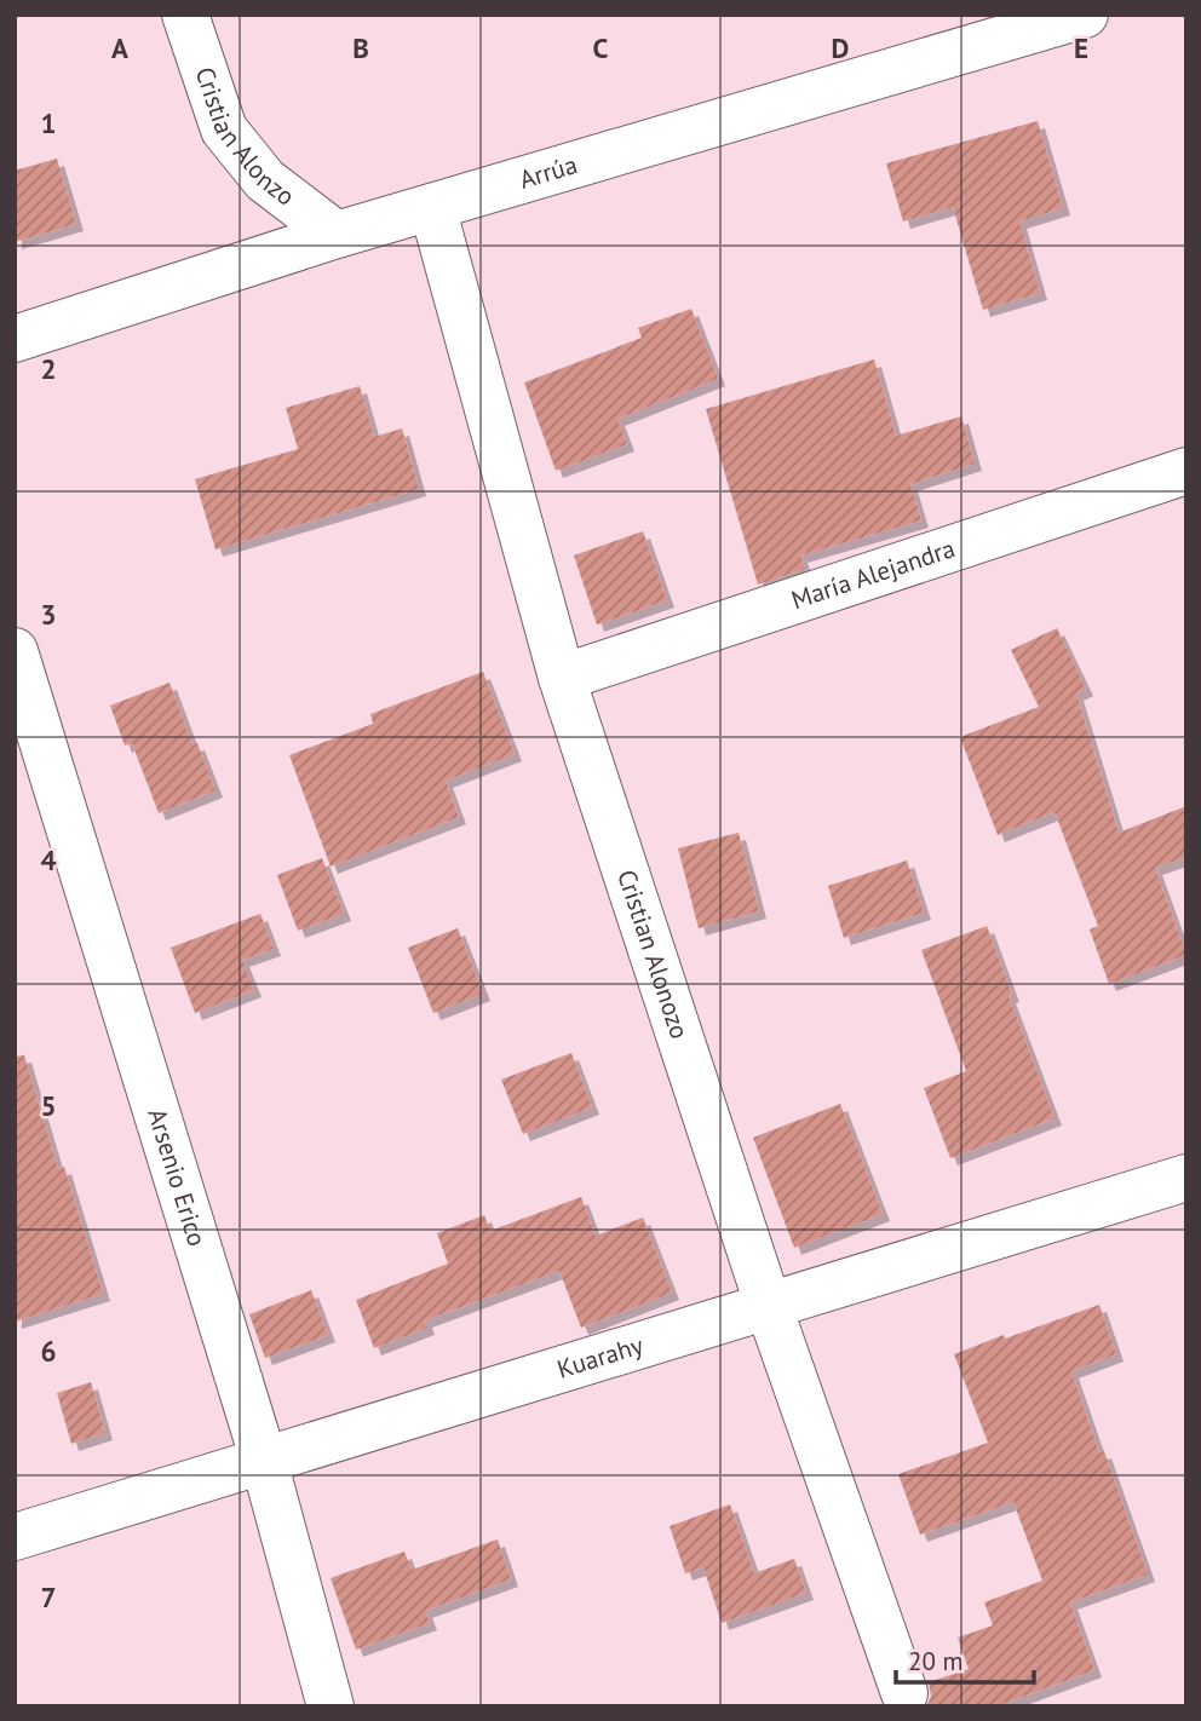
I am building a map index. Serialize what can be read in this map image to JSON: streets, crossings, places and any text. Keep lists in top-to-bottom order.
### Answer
{
  "streets": {
    "street": [
      "Cristian Alonzo",
      "Arrúa",
      "María Alejandra",
      "Cristian Alonozo",
      "Arsenio Erico",
      "Kuarahy"
    ]
  },
  "crossings": [
    ["Cristian Alonzo", "Arrúa"],
    ["Arrúa", "Cristian Alonozo"],
    ["María Alejandra", "Cristian Alonozo"],
    ["Cristian Alonozo", "Kuarahy"],
    ["Arsenio Erico", "Kuarahy"]
  ],
  "scale_bar": "20 m",
  "grid": {
    "columns": [
      "A",
      "B",
      "C",
      "D",
      "E"
    ],
    "rows": [
      "1",
      "2",
      "3",
      "4",
      "5",
      "6",
      "7"
    ]
  }
}
